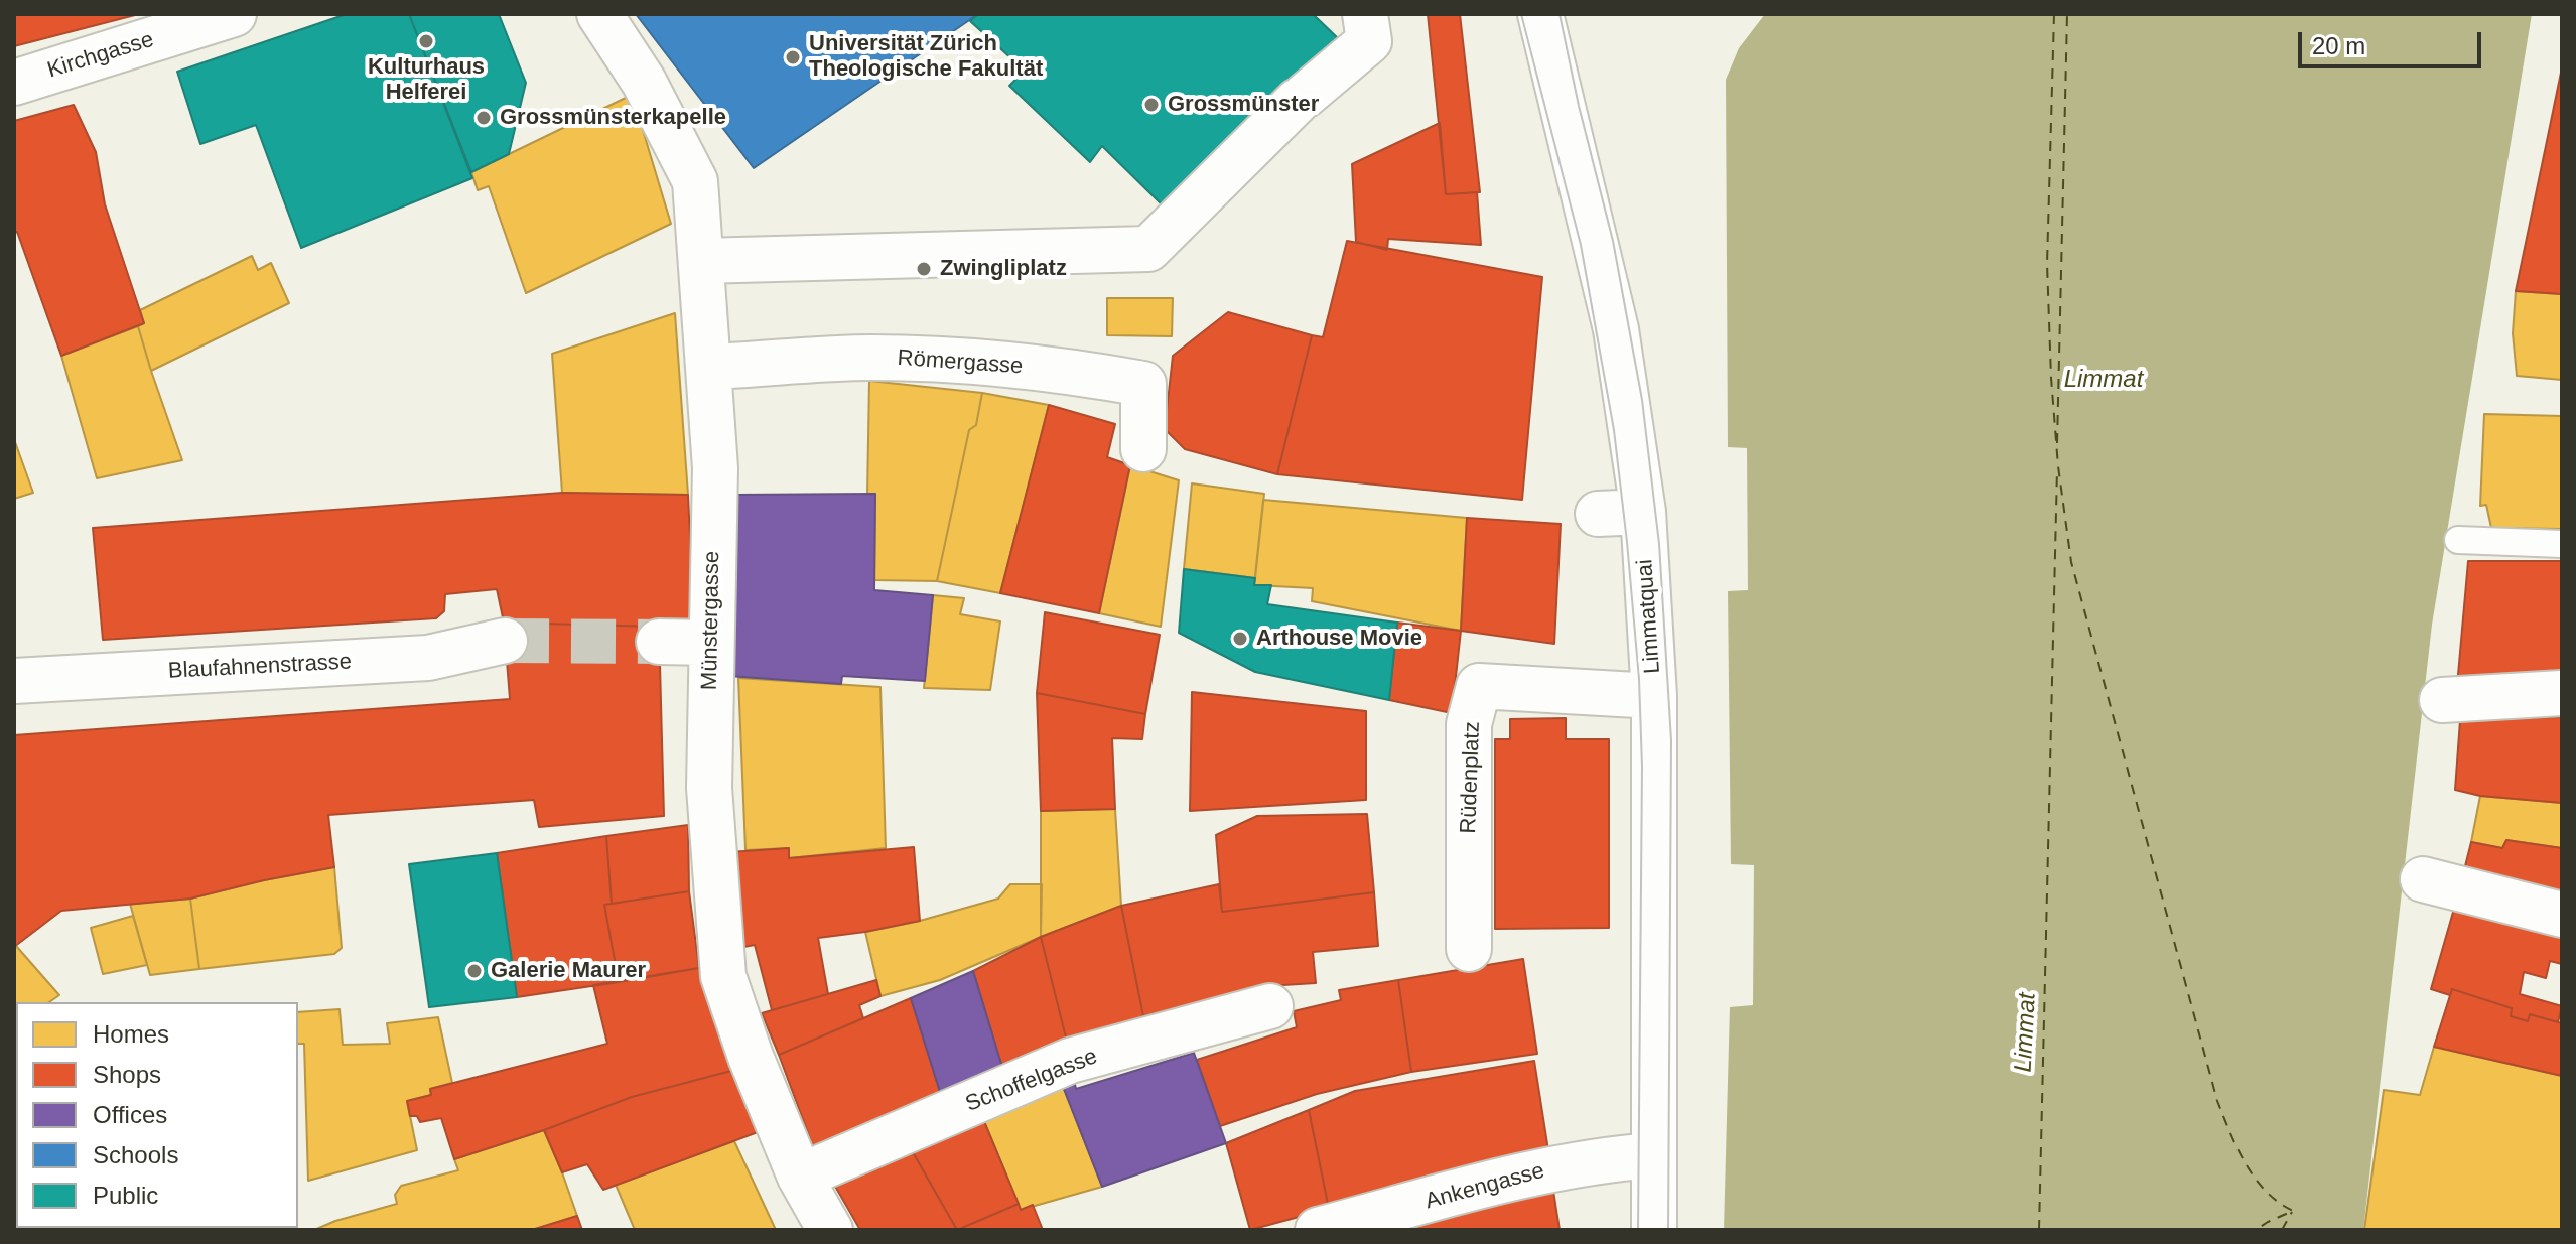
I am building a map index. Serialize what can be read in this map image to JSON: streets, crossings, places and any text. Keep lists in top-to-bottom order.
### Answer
{
  "streets": {
    "street": [
      "Kirchgasse",
      "Römergasse",
      "Limmatquai",
      "Münstergasse",
      "Blaufahnenstrasse",
      "Rüdenplatz",
      "Schoffelgasse",
      "Ankengasse"
    ]
  },
  "crossings": [
    ["Römergasse", "Münstergasse"],
    ["Limmatquai", "Rüdenplatz"],
    ["Limmatquai", "Ankengasse"],
    ["Münstergasse", "Schoffelgasse"]
  ],
  "water": ["Limmat"],
  "places": [
    "Kulturhaus Helferei",
    "Universität Zürich Theologische Fakultät",
    "Grossmünster",
    "Grossmünsterkapelle",
    "Zwingliplatz",
    "Arthouse Movie",
    "Galerie Maurer"
  ],
  "legend": [
    "Homes",
    "Shops",
    "Offices",
    "Schools",
    "Public"
  ],
  "scale_bar": "20 m"
}
